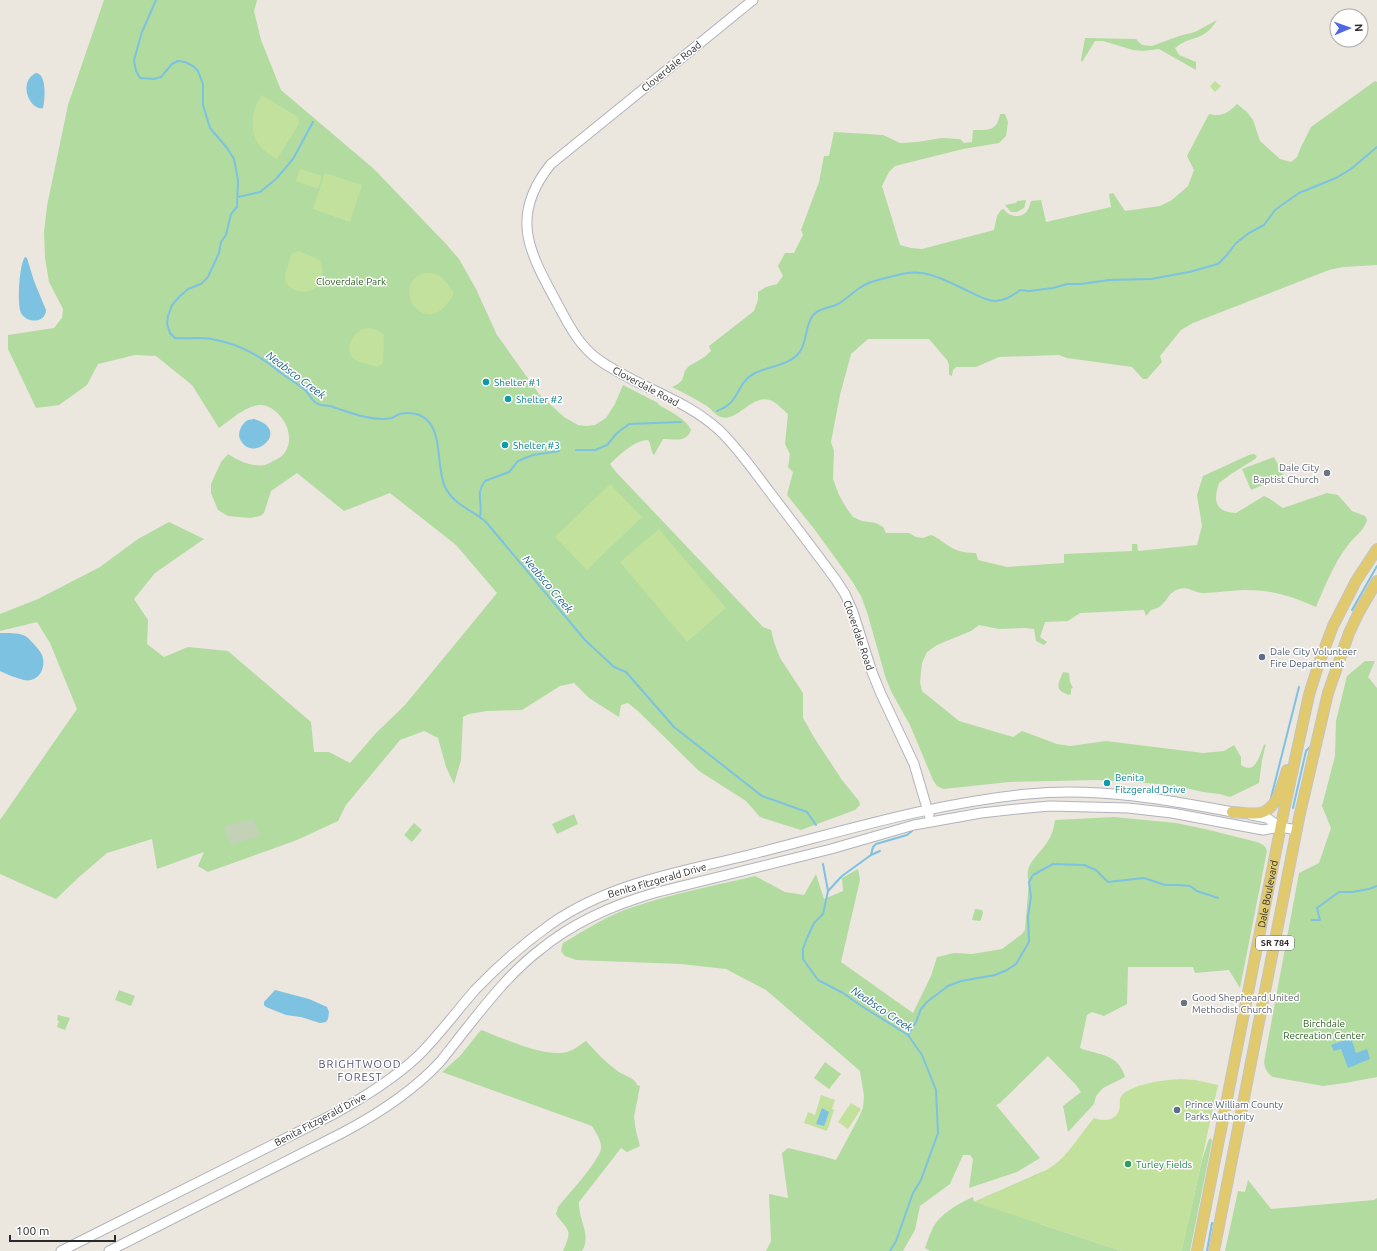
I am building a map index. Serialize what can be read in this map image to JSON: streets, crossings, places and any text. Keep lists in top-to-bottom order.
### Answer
{
  "streets": {
    "main road": [
      "Cloverdale Road",
      "Benita Fitzgerald Drive",
      "Dale Boulevard",
      "SR 784"
    ]
  },
  "crossings": [
    ["Cloverdale Road", "Benita Fitzgerald Drive"],
    ["Benita Fitzgerald Drive", "Dale Boulevard"]
  ],
  "districts": ["BRIGHTWOOD FOREST"],
  "water": ["Neabsco Creek"],
  "parks": ["Cloverdale Park", "Birchdale Recreation Center"],
  "places": [
    "Shelter #1",
    "Shelter #2",
    "Shelter #3",
    "Dale City Baptist Church",
    "Dale City Volunteer Fire Department",
    "Benita Fitzgerald Drive",
    "Good Shepheard United Methodist Church",
    "Prince William County Parks Authority",
    "Turley Fields"
  ],
  "scale_bar": "100 m",
  "north": "right"
}
